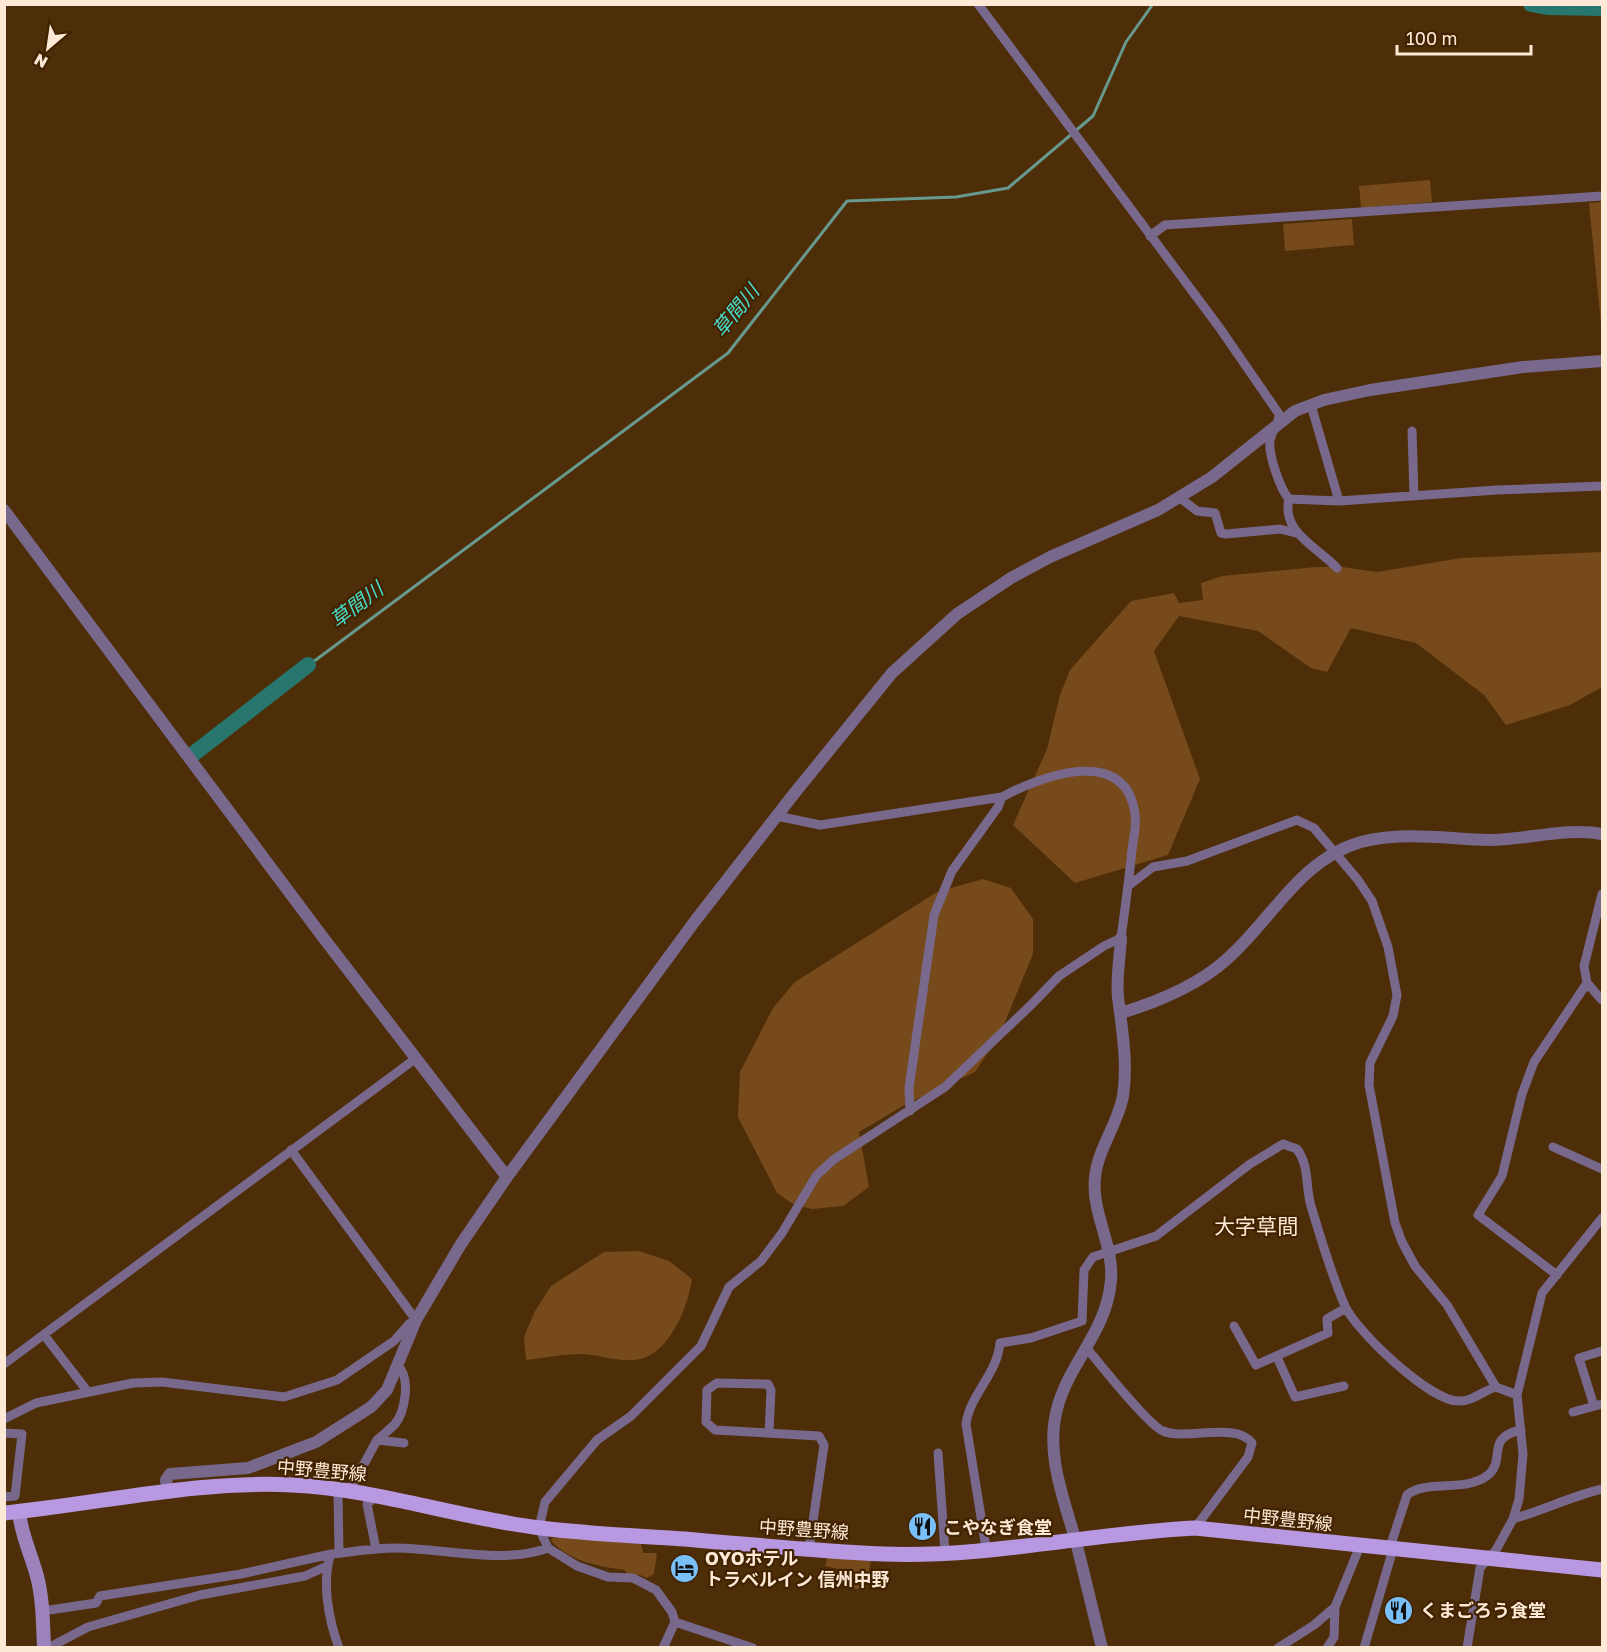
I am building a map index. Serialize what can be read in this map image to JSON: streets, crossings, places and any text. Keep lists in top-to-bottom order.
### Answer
{
  "streets": {
    "main road": ["中野豊野線"]
  },
  "districts": ["大字草間"],
  "water": ["草間川"],
  "places": {
    "restaurant": ["こやなぎ食堂", "くまごろう食堂"],
    "hotel": ["OYOホテル トラベルイン 信州中野"]
  },
  "scale_bar": "100 m",
  "north": "bottom left"
}
